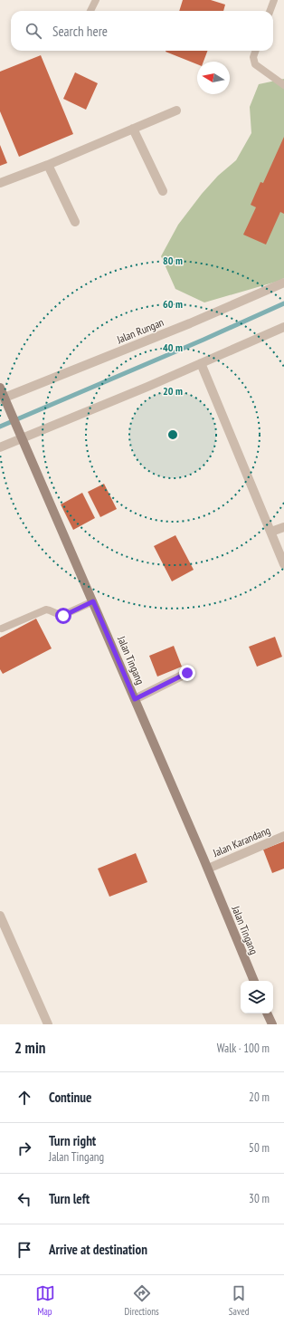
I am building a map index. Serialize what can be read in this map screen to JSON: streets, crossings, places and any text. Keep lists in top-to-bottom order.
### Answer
{
  "streets": {
    "main road": ["Jalan Tingang"],
    "street": ["Jalan Rungan", "Jalan Karandang"]
  },
  "crossings": [
    ["Jalan Rungan", "Jalan Tingang"],
    ["Jalan Tingang", "Jalan Karandang"]
  ],
  "north": "left",
  "page": {
    "search": "Search here",
    "heading": ["2 min", "Walk · 100 m"],
    "list": [
      ["Continue", "20 m"],
      ["Turn right", "Jalan Tingang", "50 m"],
      ["Turn left", "30 m"],
      "Arrive at destination"
    ],
    "nav": ["Map", "Directions", "Saved"]
  },
  "rings": [
    "80 m",
    "60 m",
    "40 m",
    "20 m"
  ]
}
